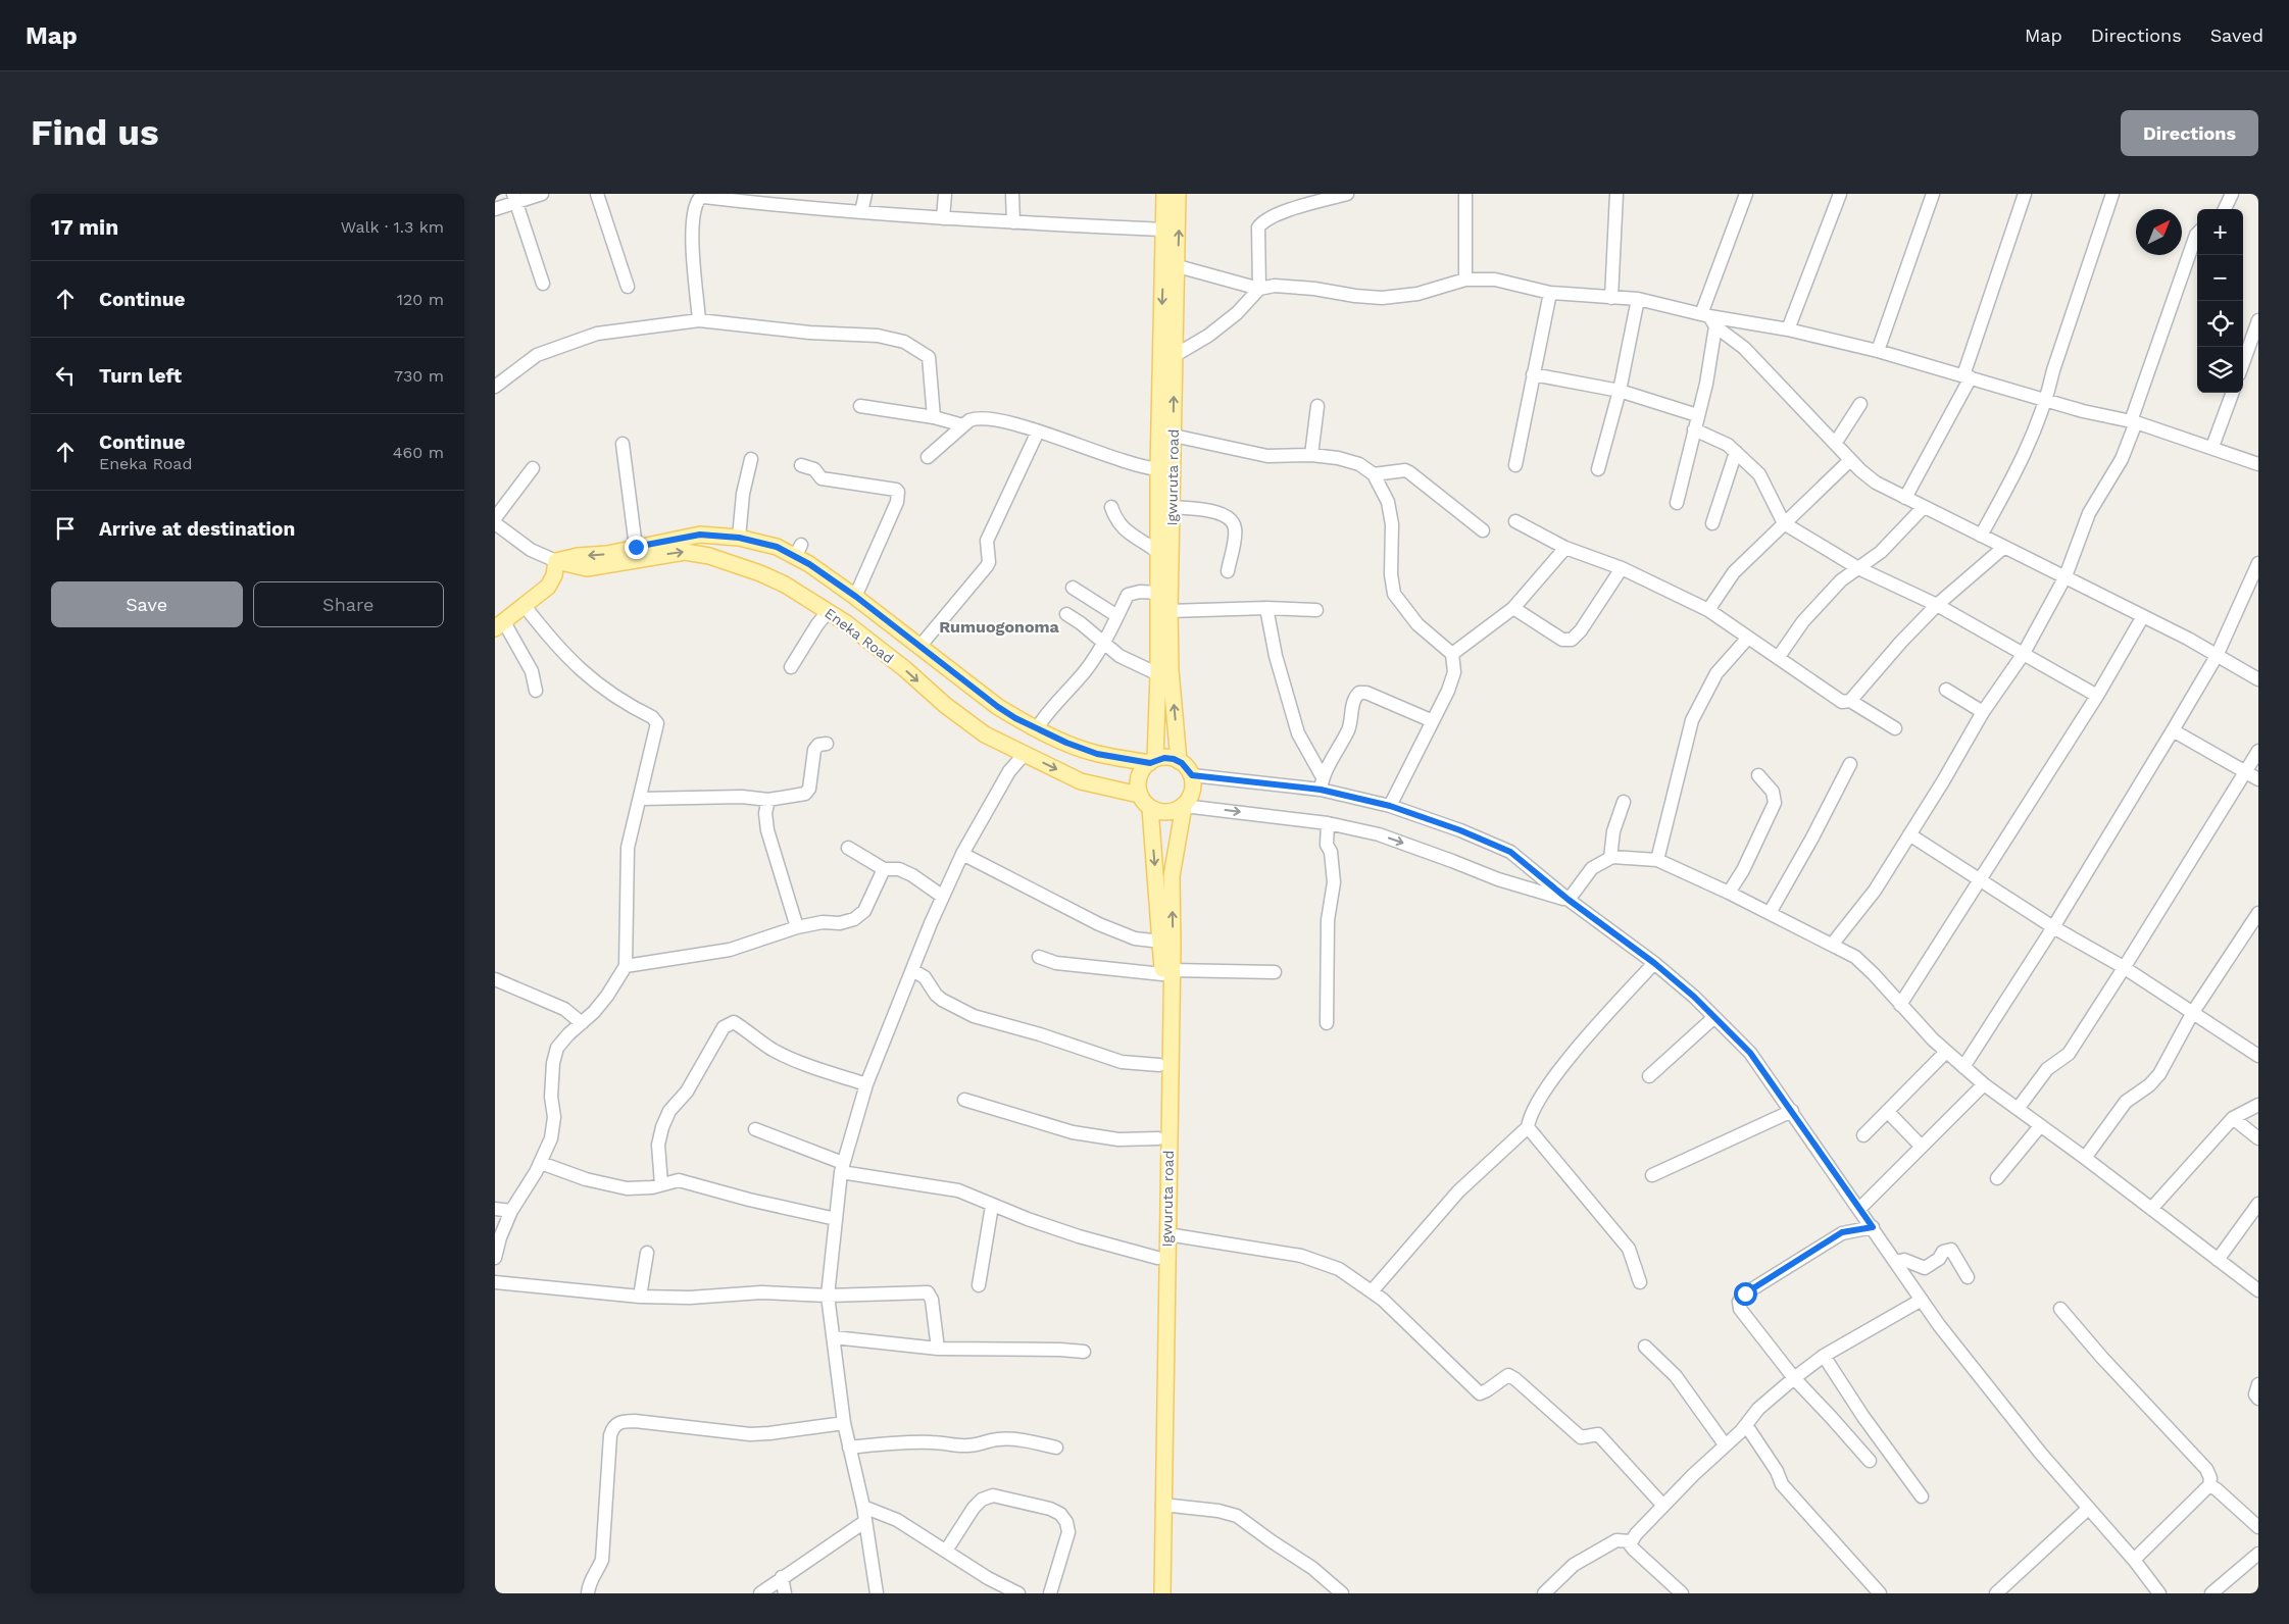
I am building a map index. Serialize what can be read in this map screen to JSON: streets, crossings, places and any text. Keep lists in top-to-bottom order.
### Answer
{
  "streets": {
    "main road": ["Igwuruta road", "Eneka Road"]
  },
  "crossings": [
    ["Igwuruta road", "Eneka Road"]
  ],
  "districts": ["Rumuogonoma"],
  "north": "top right",
  "page": {
    "header": "Map",
    "nav": ["Map", "Directions", "Saved"],
    "buttons": [
      "Directions",
      ["Save", "Share"]
    ],
    "title": "Find us",
    "heading": ["17 min", "Walk · 1.3 km"],
    "map_buttons": ["+", "−"],
    "list": [
      ["Continue", "120 m"],
      ["Turn left", "730 m"],
      ["Continue", "Eneka Road", "460 m"],
      "Arrive at destination"
    ]
  }
}
